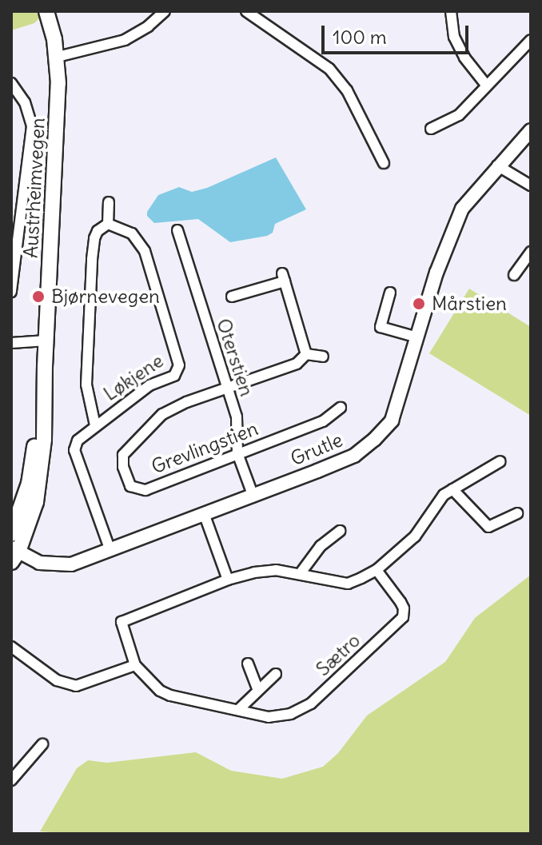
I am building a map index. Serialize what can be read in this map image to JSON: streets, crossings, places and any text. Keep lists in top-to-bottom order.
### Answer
{
  "streets": {
    "main road": ["Austrheimvegen"],
    "street": [
      "Oterstien",
      "Løkjene",
      "Grevlingstien",
      "Grutle",
      "Sætro"
    ]
  },
  "crossings": [
    ["Austrheimvegen", "Grutle"],
    ["Oterstien", "Grevlingstien"],
    ["Oterstien", "Grutle"],
    ["Løkjene", "Grutle"]
  ],
  "places": ["Bjørnevegen", "Mårstien"],
  "scale_bar": "100 m"
}
